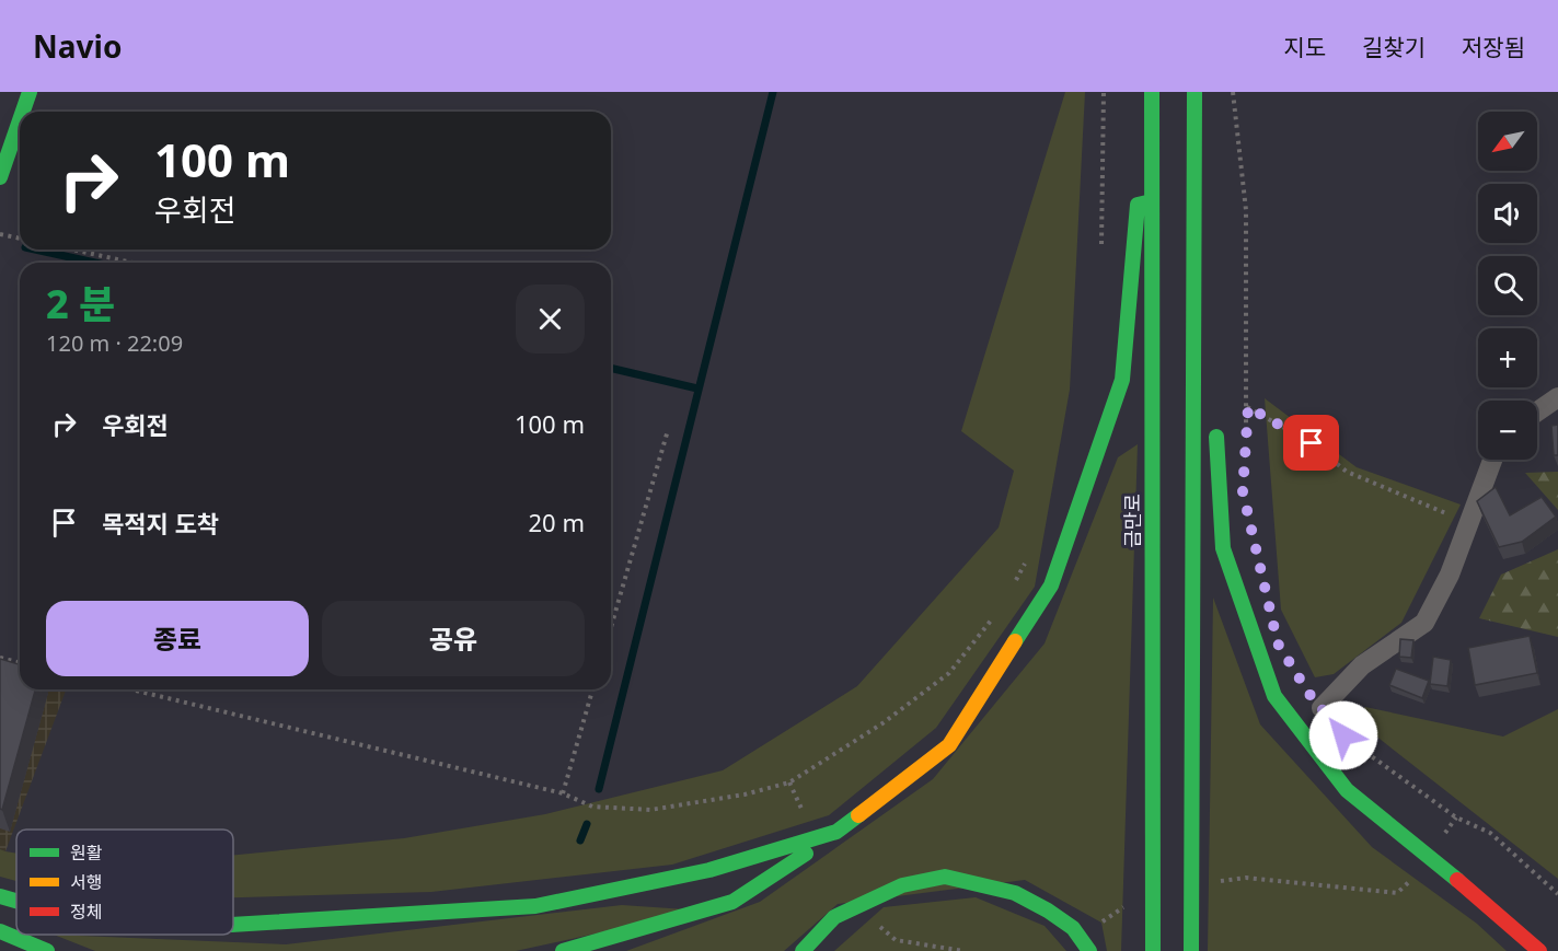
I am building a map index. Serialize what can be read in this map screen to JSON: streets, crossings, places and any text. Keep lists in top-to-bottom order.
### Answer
{
  "streets": {
    "main road": ["금만로"]
  },
  "legend": ["원활", "서행", "정체"],
  "north": "bottom left",
  "page": {
    "header": "Navio",
    "nav": ["지도", "길찾기", "저장됨"],
    "map_buttons": ["+", "−"],
    "turn": ["100 m", "우회전"],
    "heading": ["2 분", "120 m · 22:09"],
    "list": [
      {
        "name": "우회전",
        "value": "100 m"
      },
      {
        "name": "목적지 도착",
        "value": "20 m"
      }
    ],
    "buttons": ["종료", "공유"]
  }
}
